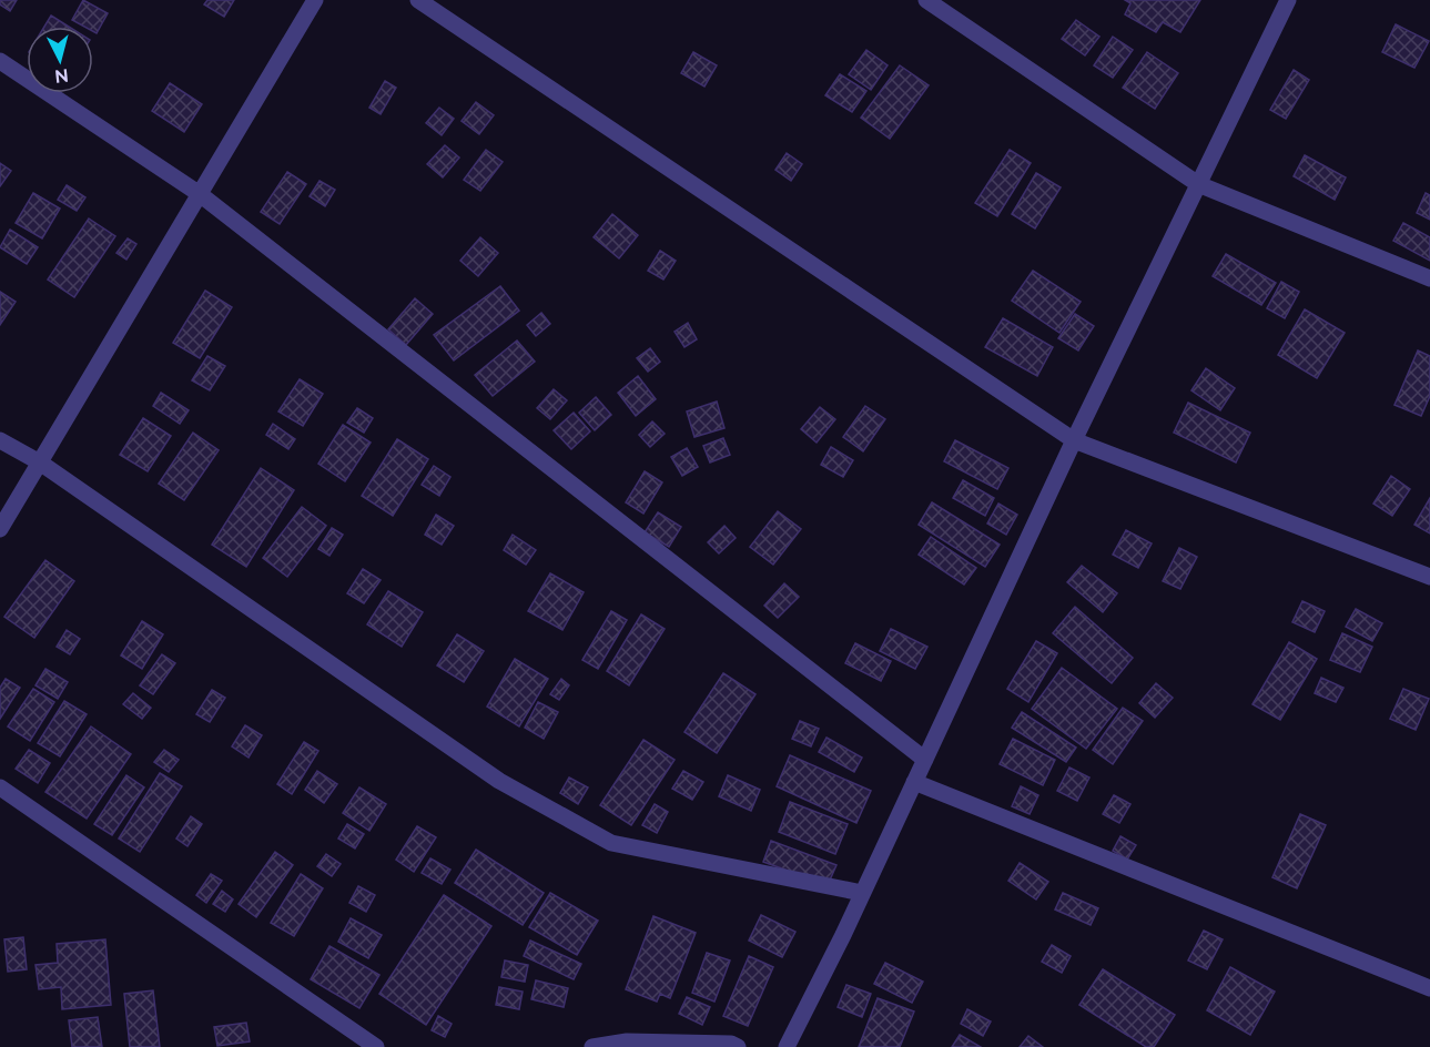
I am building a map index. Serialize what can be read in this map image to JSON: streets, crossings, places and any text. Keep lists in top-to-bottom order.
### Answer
{
  "north": "bottom"
}
